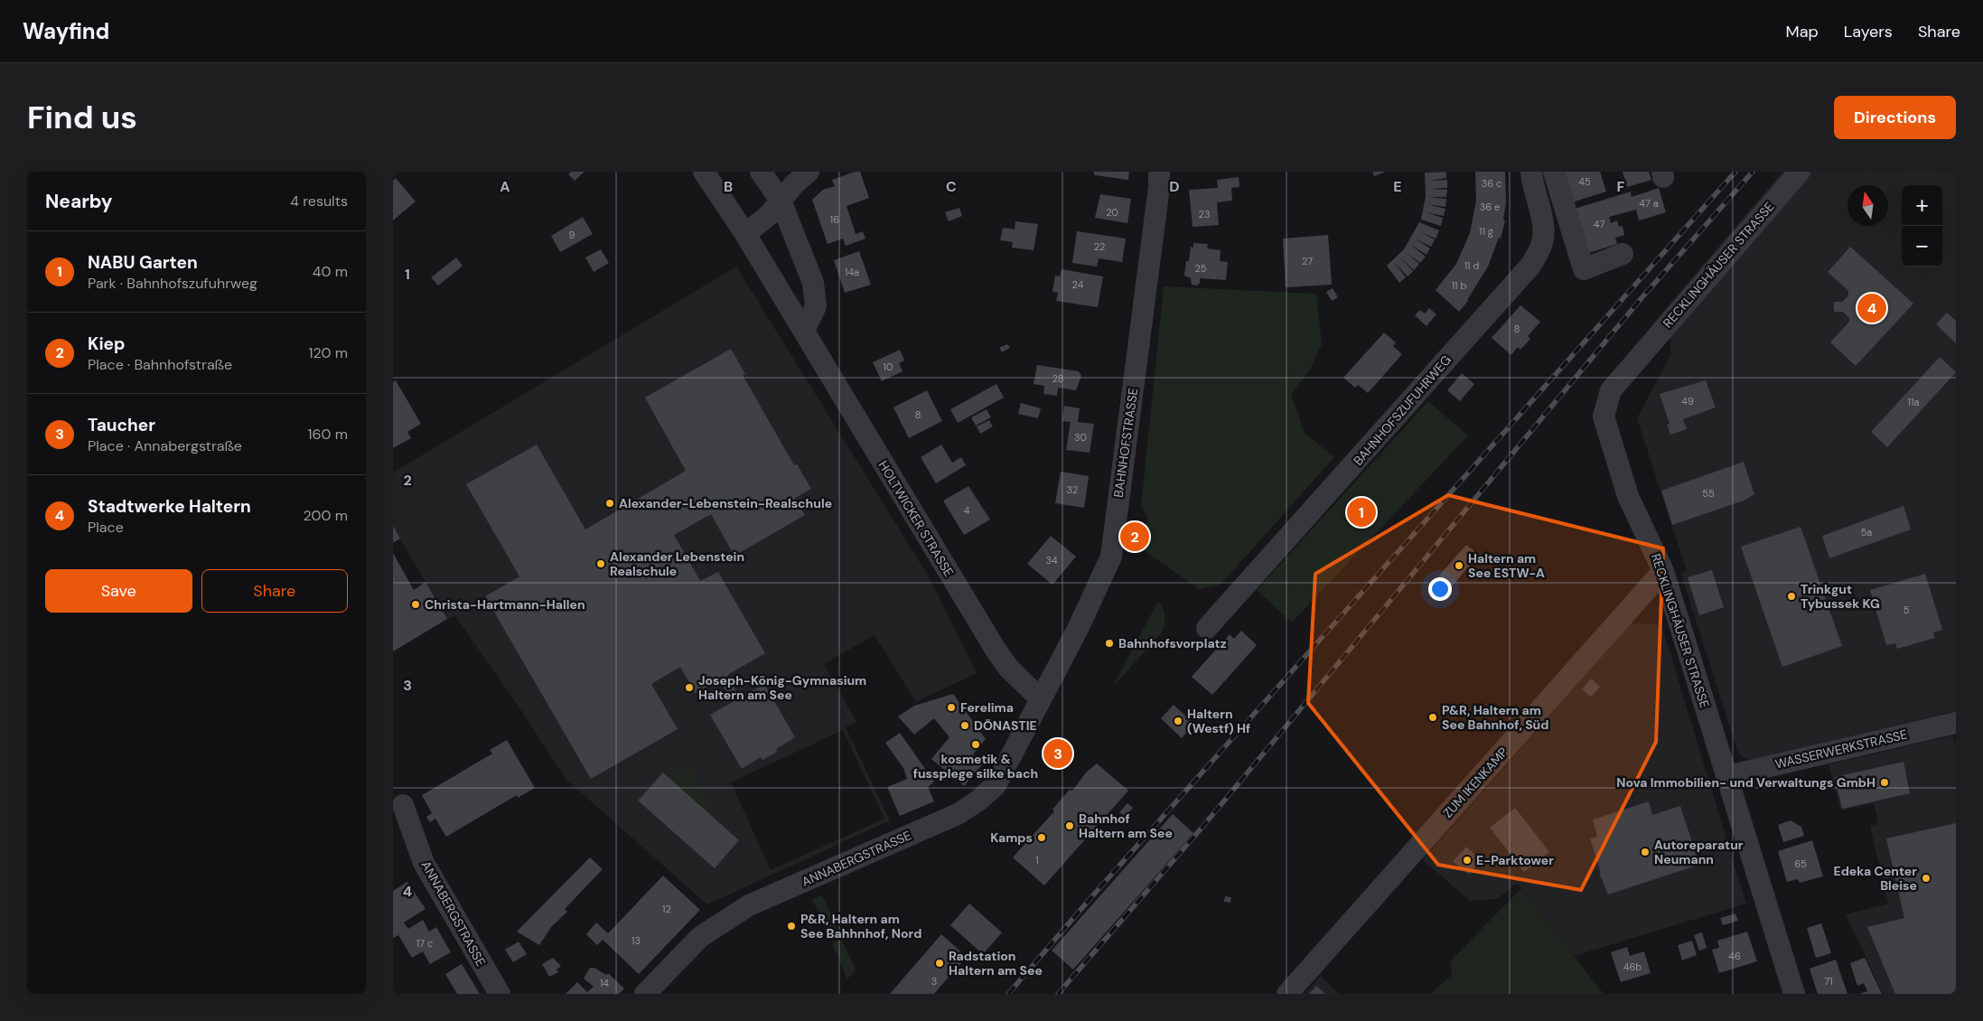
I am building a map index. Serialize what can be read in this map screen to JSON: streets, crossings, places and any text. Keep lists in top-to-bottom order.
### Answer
{
  "streets": {
    "street": [
      "RECKLINGHÄUSER STRASSE",
      "BAHNHOFSZUFUHRWEG",
      "BAHNHOFSTRASSE",
      "HOLTWICKER STRASSE",
      "WASSERWERKSTRASSE",
      "ZUM IKENKAMP",
      "ANNABERGSTRASSE"
    ]
  },
  "crossings": [
    ["RECKLINGHÄUSER STRASSE", "WASSERWERKSTRASSE"],
    ["RECKLINGHÄUSER STRASSE", "ZUM IKENKAMP"],
    ["BAHNHOFSTRASSE", "HOLTWICKER STRASSE"],
    ["BAHNHOFSTRASSE", "ANNABERGSTRASSE"],
    ["HOLTWICKER STRASSE", "ANNABERGSTRASSE"]
  ],
  "places": [
    "Alexander-Lebenstein-Realschule",
    "Alexander Lebenstein Realschule",
    "Haltern am See ESTW-A",
    "Trinkgut Tybussek KG",
    "Christa-Hartmann-Hallen",
    "Bahnhofsvorplatz",
    "Joseph-König-Gymnasium Haltern am See",
    "Ferelima",
    "P&R, Haltern am See Bahnhof, Süd",
    "Haltern (Westf) Hf",
    "DÖNASTIE",
    "kosmetik & fussplege silke bach",
    "Nova Immobilien- und Verwaltungs GmbH",
    "Bahnhof Haltern am See",
    "Kamps",
    "Autoreparatur Neumann",
    "E-Parktower",
    "Edeka Center Bleise",
    "P&R, Haltern am See Bahhnhof, Nord",
    "Radstation Haltern am See"
  ],
  "house_numbers": [
    "45",
    "36 c",
    "47 a",
    "36 e",
    "20",
    "23",
    "16",
    "47",
    "11 g",
    "9",
    "22",
    "27",
    "11 d",
    "25",
    "14a",
    "24",
    "11 b",
    "8",
    "10",
    "28",
    "49",
    "11a",
    "8",
    "30",
    "32",
    "55",
    "4",
    "5a",
    "34",
    "5",
    "1",
    "65",
    "12",
    "13",
    "17 c",
    "46",
    "46b",
    "3",
    "71",
    "14"
  ],
  "north": "top",
  "page": {
    "header": "Wayfind",
    "nav": ["Map", "Layers", "Share"],
    "buttons": [
      "Directions",
      ["Save", "Share"]
    ],
    "title": "Find us",
    "heading": ["Nearby", "4 results"],
    "map_buttons": ["+", "−"],
    "list": [
      {
        "mark": "1",
        "name": "NABU Garten",
        "note": "Park · Bahnhofszufuhrweg",
        "value": "40 m"
      },
      {
        "mark": "2",
        "name": "Kiep",
        "note": "Place · Bahnhofstraße",
        "value": "120 m"
      },
      {
        "mark": "3",
        "name": "Taucher",
        "note": "Place · Annabergstraße",
        "value": "160 m"
      },
      {
        "mark": "4",
        "name": "Stadtwerke Haltern",
        "note": "Place",
        "value": "200 m"
      }
    ],
    "pins": [
      "4",
      "1",
      "2",
      "3"
    ]
  },
  "grid": {
    "columns": [
      "A",
      "B",
      "C",
      "D",
      "E",
      "F"
    ],
    "rows": [
      "1",
      "2",
      "3",
      "4"
    ]
  }
}
